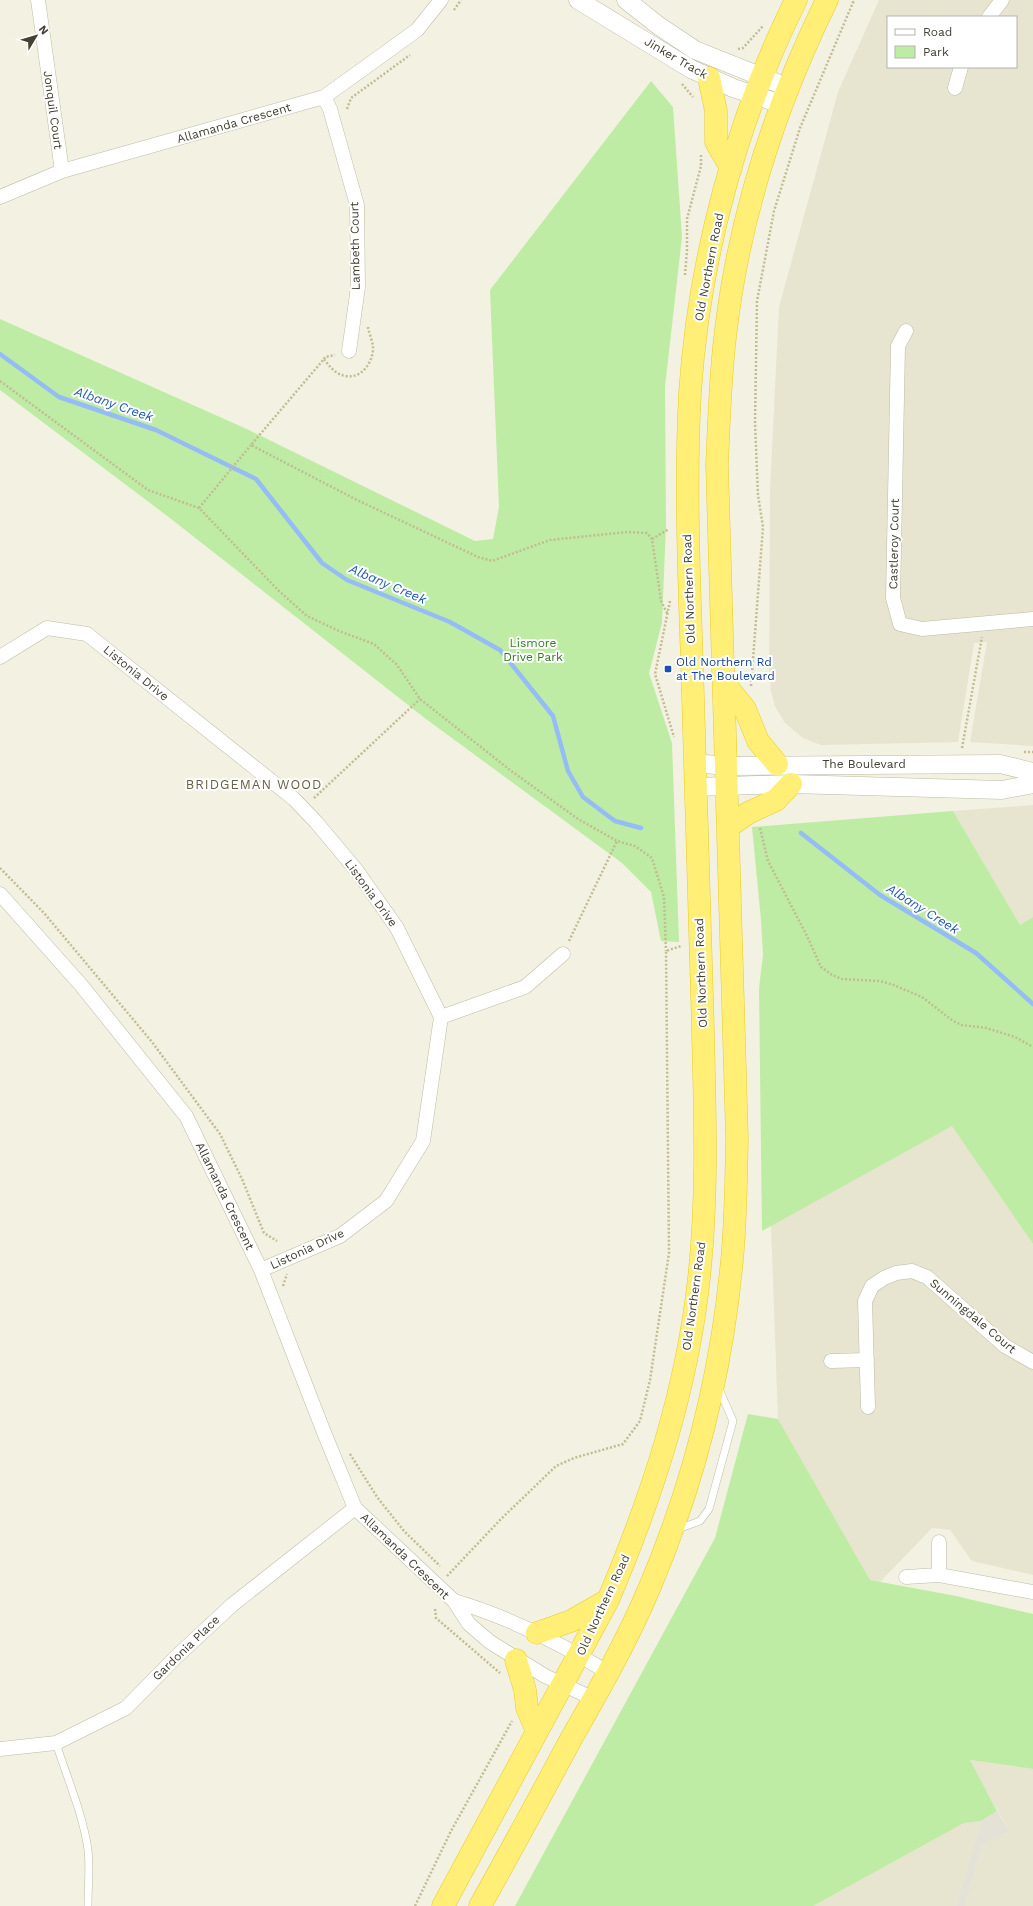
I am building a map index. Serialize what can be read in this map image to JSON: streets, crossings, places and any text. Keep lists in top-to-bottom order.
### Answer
{
  "streets": {
    "highway": ["Old Northern Road"],
    "street": [
      "Jinker Track",
      "Jonquil Court",
      "Allamanda Crescent",
      "Lambeth Court",
      "Castleroy Court",
      "Listonia Drive",
      "The Boulevard",
      "Sunningdale Court",
      "Gardonia Place"
    ]
  },
  "crossings": [
    ["Jinker Track", "Old Northern Road"],
    ["Jonquil Court", "Allamanda Crescent"],
    ["Allamanda Crescent", "Lambeth Court"],
    ["Allamanda Crescent", "Old Northern Road"],
    ["Allamanda Crescent", "Listonia Drive"],
    ["Allamanda Crescent", "Gardonia Place"],
    ["Old Northern Road", "The Boulevard"]
  ],
  "districts": ["BRIDGEMAN WOOD"],
  "water": ["Albany Creek"],
  "parks": ["Lismore Drive Park"],
  "places": {
    "transit": ["Old Northern Rd at The Boulevard"]
  },
  "legend": ["Road", "Park"],
  "north": "top right"
}
